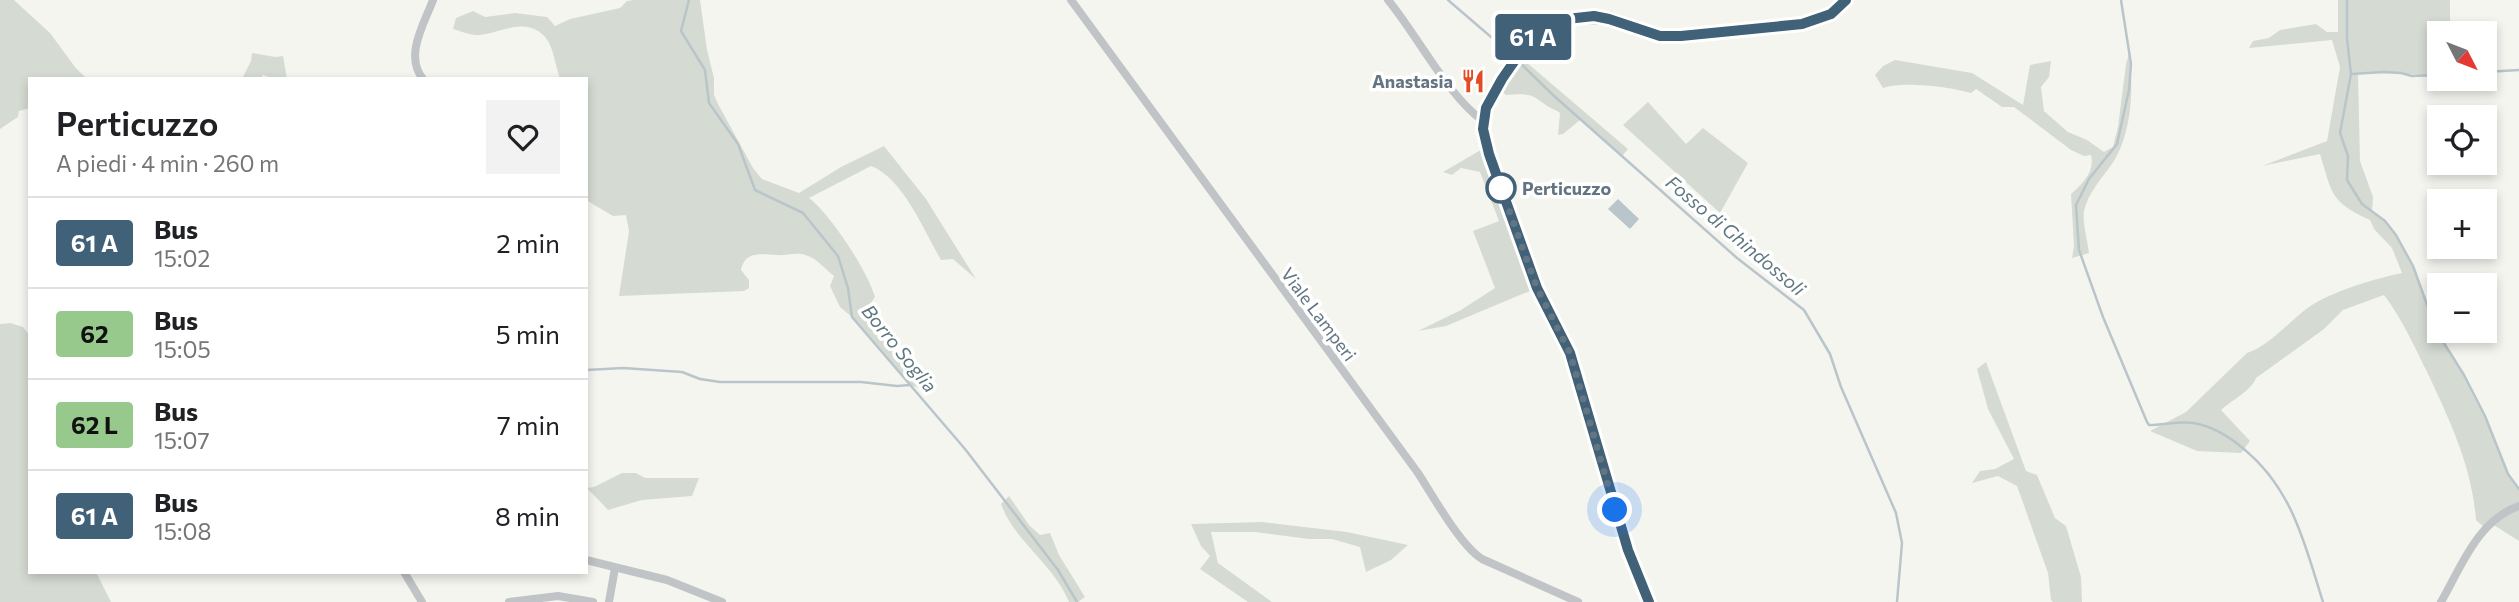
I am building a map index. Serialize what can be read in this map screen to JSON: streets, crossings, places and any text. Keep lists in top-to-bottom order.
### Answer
{
  "streets": {
    "street": ["Viale Lamperi"]
  },
  "water": ["Fosso di Ghindossoli", "Borro Soglia"],
  "places": {
    "restaurant": ["Anastasia"],
    "other": ["Perticuzzo"]
  },
  "north": "bottom right",
  "page": {
    "on_map": "61 A",
    "map_buttons": ["+", "−"],
    "heading": ["Perticuzzo", "A piedi · 4 min · 260 m"],
    "list": [
      {
        "mark": "61 A",
        "name": "Bus",
        "note": "15:02",
        "value": "2 min"
      },
      {
        "mark": "62",
        "name": "Bus",
        "note": "15:05",
        "value": "5 min"
      },
      {
        "mark": "62 L",
        "name": "Bus",
        "note": "15:07",
        "value": "7 min"
      },
      {
        "mark": "61 A",
        "name": "Bus",
        "note": "15:08",
        "value": "8 min"
      }
    ]
  }
}
